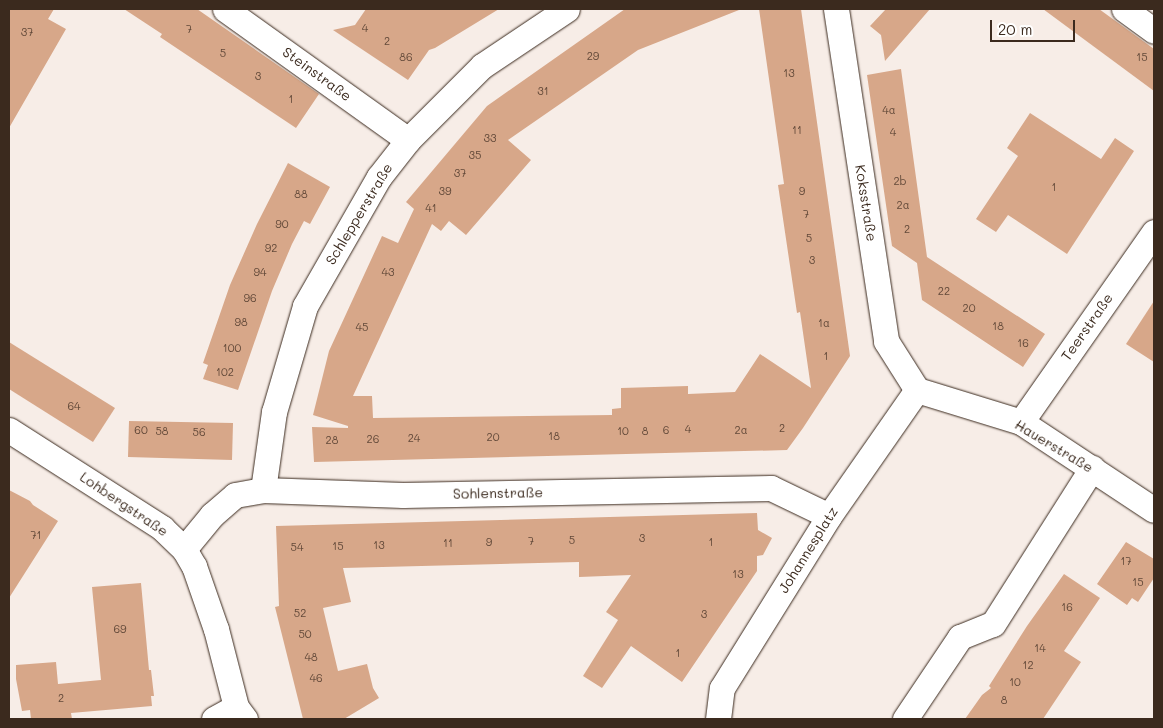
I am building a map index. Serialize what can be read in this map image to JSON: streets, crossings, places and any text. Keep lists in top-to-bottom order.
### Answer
{
  "streets": {
    "street": [
      "Steinstraße",
      "Koksstraße",
      "Schlepperstraße",
      "Teerstraße",
      "Hauerstraße",
      "Sohlenstraße",
      "Lohbergstraße",
      "Johannesplatz"
    ]
  },
  "crossings": [
    ["Steinstraße", "Schlepperstraße"],
    ["Koksstraße", "Hauerstraße"],
    ["Koksstraße", "Johannesplatz"],
    ["Schlepperstraße", "Sohlenstraße"],
    ["Teerstraße", "Hauerstraße"],
    ["Hauerstraße", "Johannesplatz"],
    ["Sohlenstraße", "Lohbergstraße"],
    ["Sohlenstraße", "Johannesplatz"]
  ],
  "house_numbers": [
    "4",
    "7",
    "37",
    "2",
    "5",
    "29",
    "86",
    "15",
    "13",
    "3",
    "31",
    "1",
    "4a",
    "11",
    "4",
    "33",
    "35",
    "37",
    "2b",
    "1",
    "39",
    "9",
    "88",
    "2a",
    "41",
    "7",
    "90",
    "2",
    "5",
    "92",
    "3",
    "94",
    "43",
    "22",
    "96",
    "20",
    "98",
    "1a",
    "18",
    "45",
    "16",
    "100",
    "1",
    "102",
    "64",
    "2",
    "4",
    "60",
    "6",
    "2a",
    "58",
    "10",
    "8",
    "56",
    "18",
    "20",
    "24",
    "26",
    "28",
    "71",
    "3",
    "5",
    "7",
    "9",
    "1",
    "11",
    "13",
    "15",
    "54",
    "17",
    "13",
    "15",
    "16",
    "52",
    "3",
    "69",
    "50",
    "14",
    "1",
    "48",
    "12",
    "46",
    "10",
    "2",
    "8"
  ],
  "scale_bar": "20 m"
}
